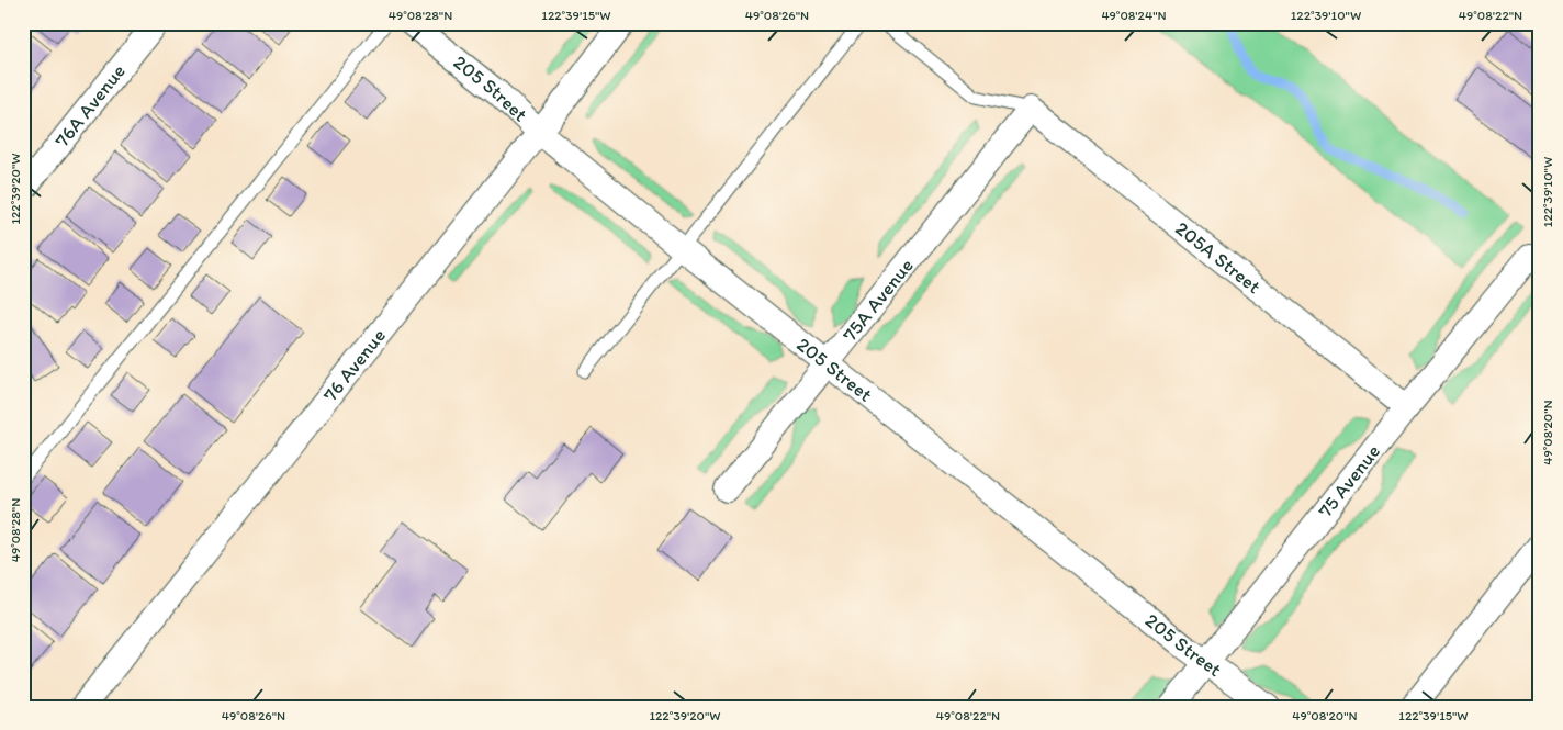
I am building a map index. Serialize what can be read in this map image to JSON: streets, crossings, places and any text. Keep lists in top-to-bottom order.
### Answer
{
  "streets": {
    "street": [
      "205 Street",
      "76A Avenue",
      "205A Street",
      "75A Avenue",
      "76 Avenue",
      "75 Avenue"
    ]
  },
  "crossings": [
    ["205 Street", "75A Avenue"],
    ["205 Street", "76 Avenue"],
    ["205 Street", "75 Avenue"],
    ["205A Street", "75A Avenue"],
    ["205A Street", "75 Avenue"]
  ],
  "coordinates": [
    "49°08'28\"N",
    "122°39'15\"W",
    "49°08'26\"N",
    "49°08'24\"N",
    "122°39'10\"W",
    "49°08'22\"N",
    "122°39'20\"W",
    "49°08'20\"N"
  ]
}
